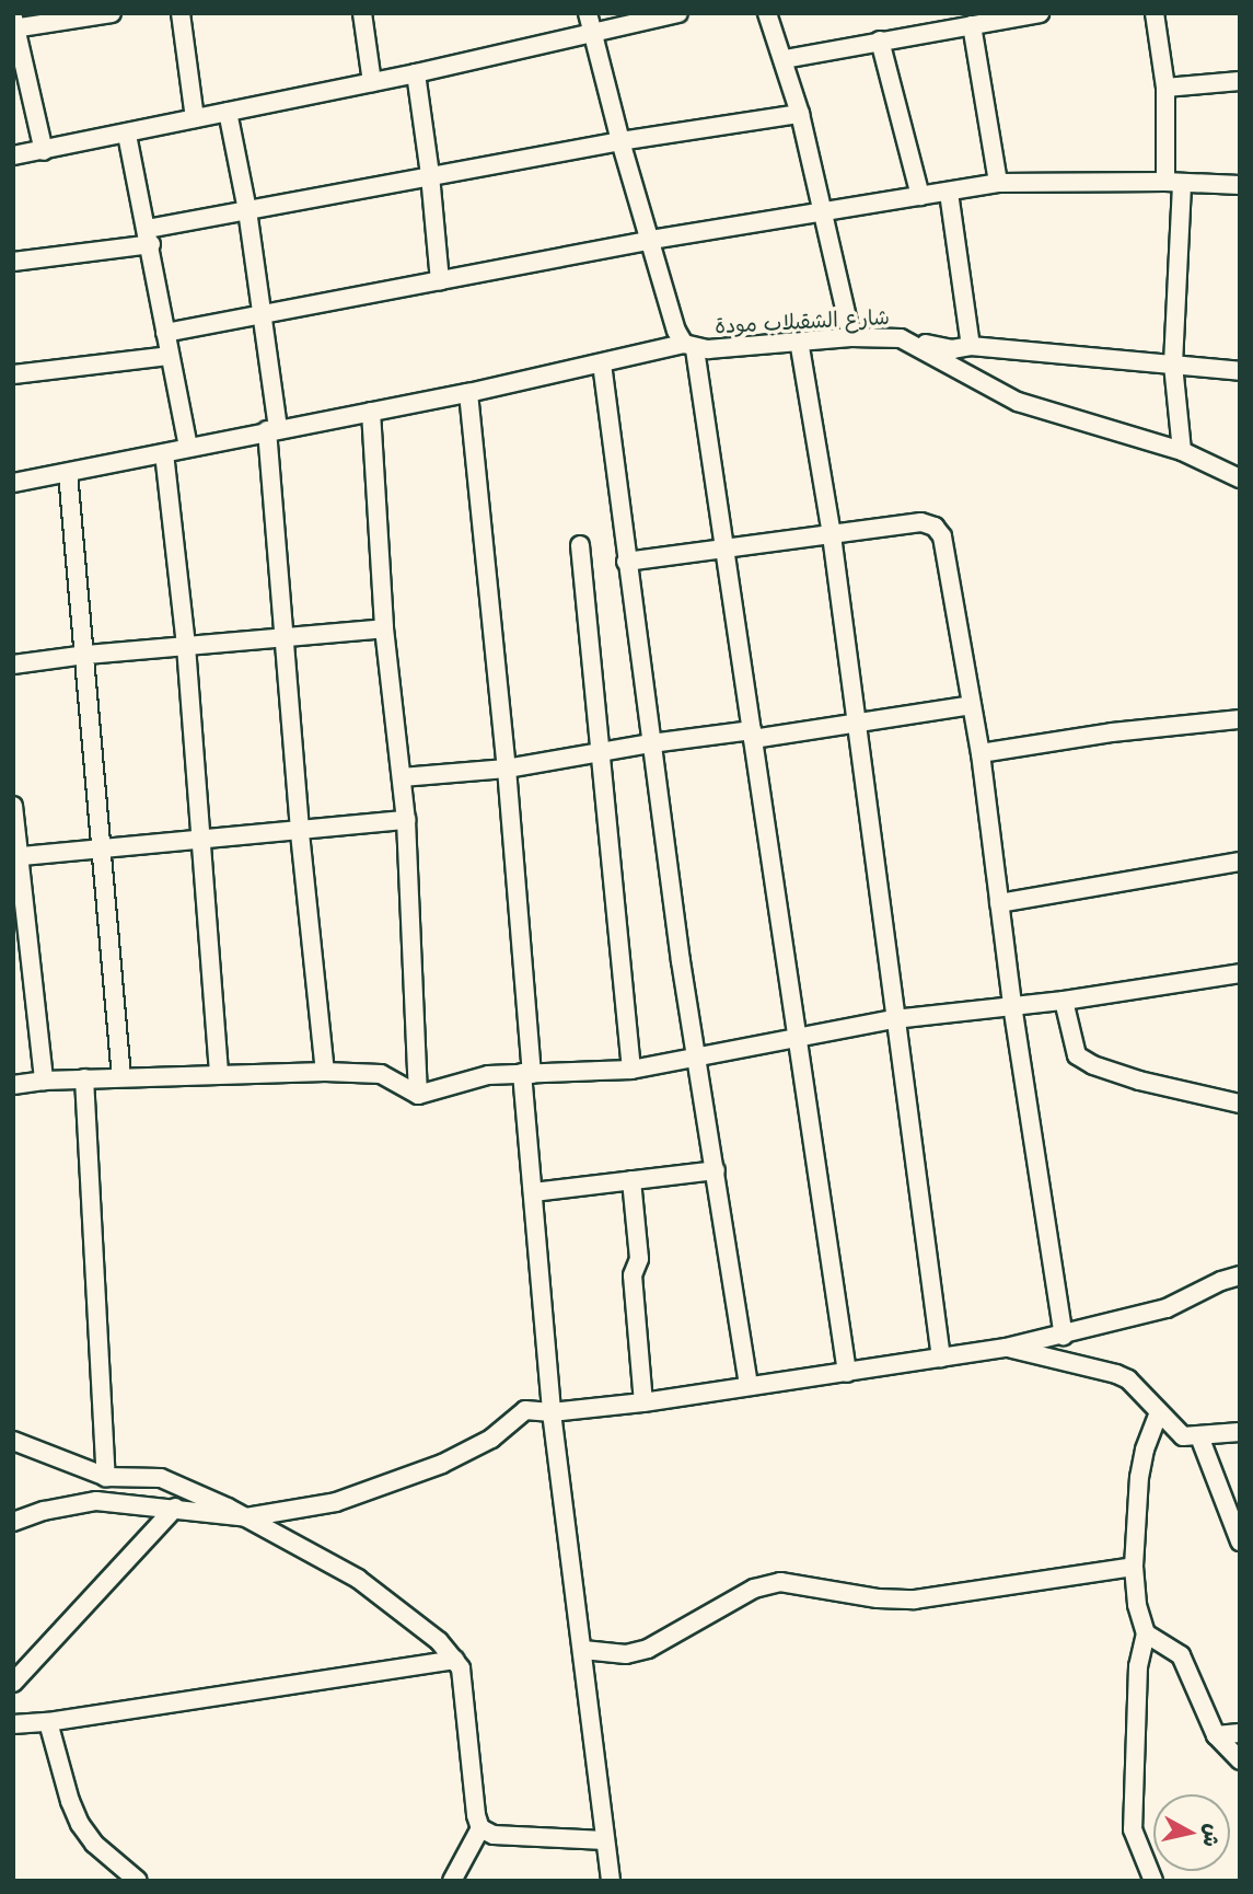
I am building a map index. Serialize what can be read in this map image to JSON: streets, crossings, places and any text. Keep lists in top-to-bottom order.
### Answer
{
  "streets": {
    "street": ["شارع الشقيلاب مودة"]
  },
  "north": "right"
}
